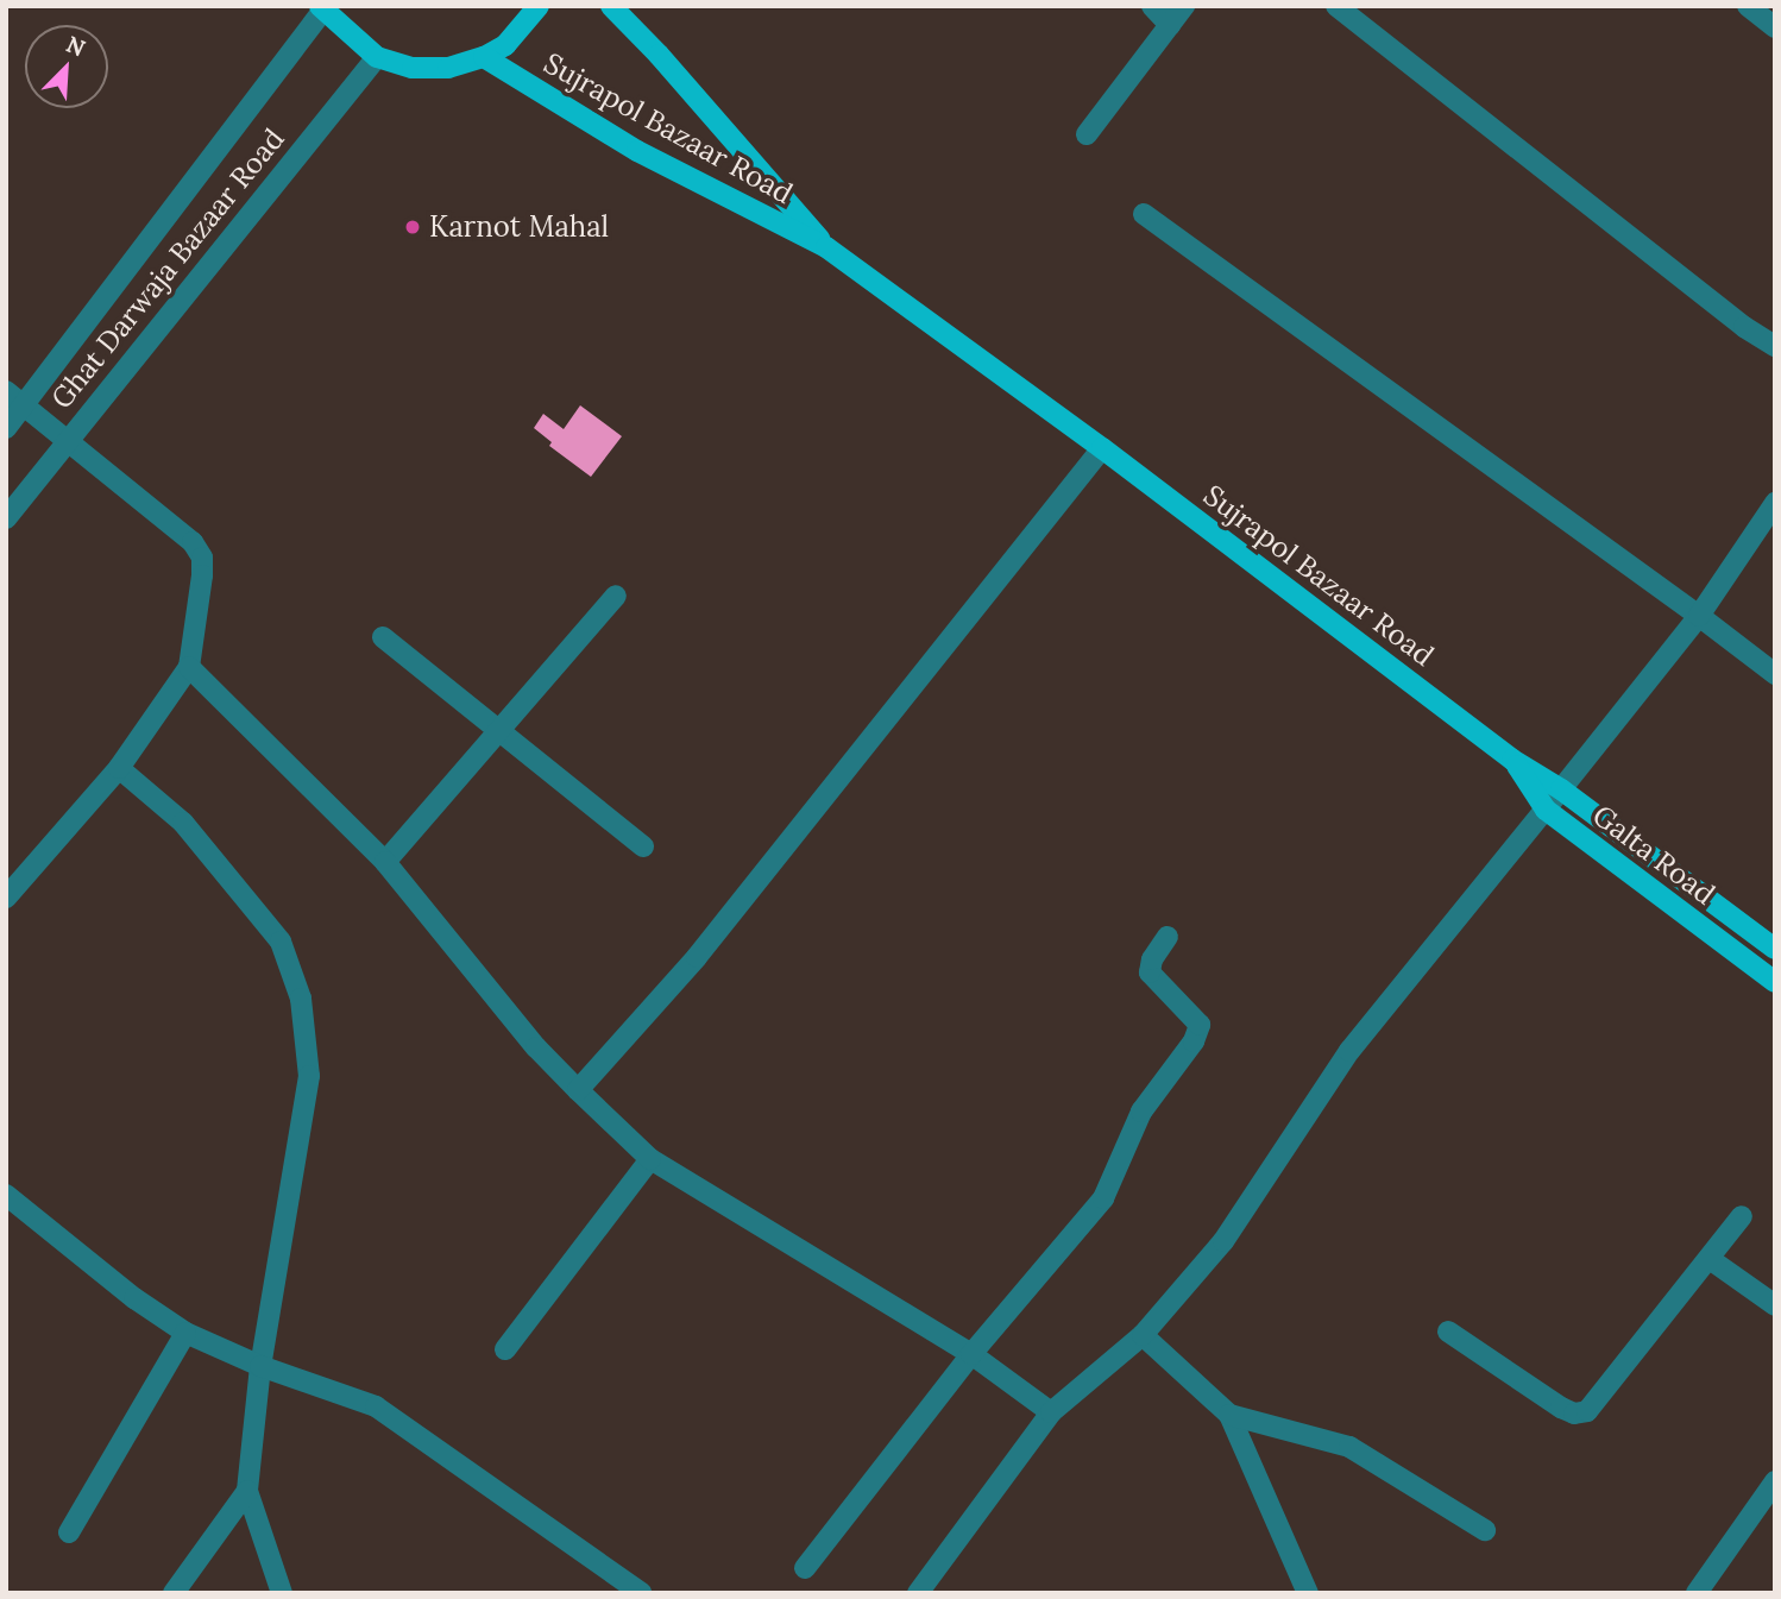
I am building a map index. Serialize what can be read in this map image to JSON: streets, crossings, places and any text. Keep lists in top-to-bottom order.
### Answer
{
  "streets": {
    "main road": ["Sujrapol Bazaar Road", "Galta Road"],
    "street": ["Ghat Darwaja Bazaar Road"]
  },
  "crossings": [
    ["Sujrapol Bazaar Road", "Galta Road"]
  ],
  "places": ["Karnot Mahal"],
  "north": "top right"
}
